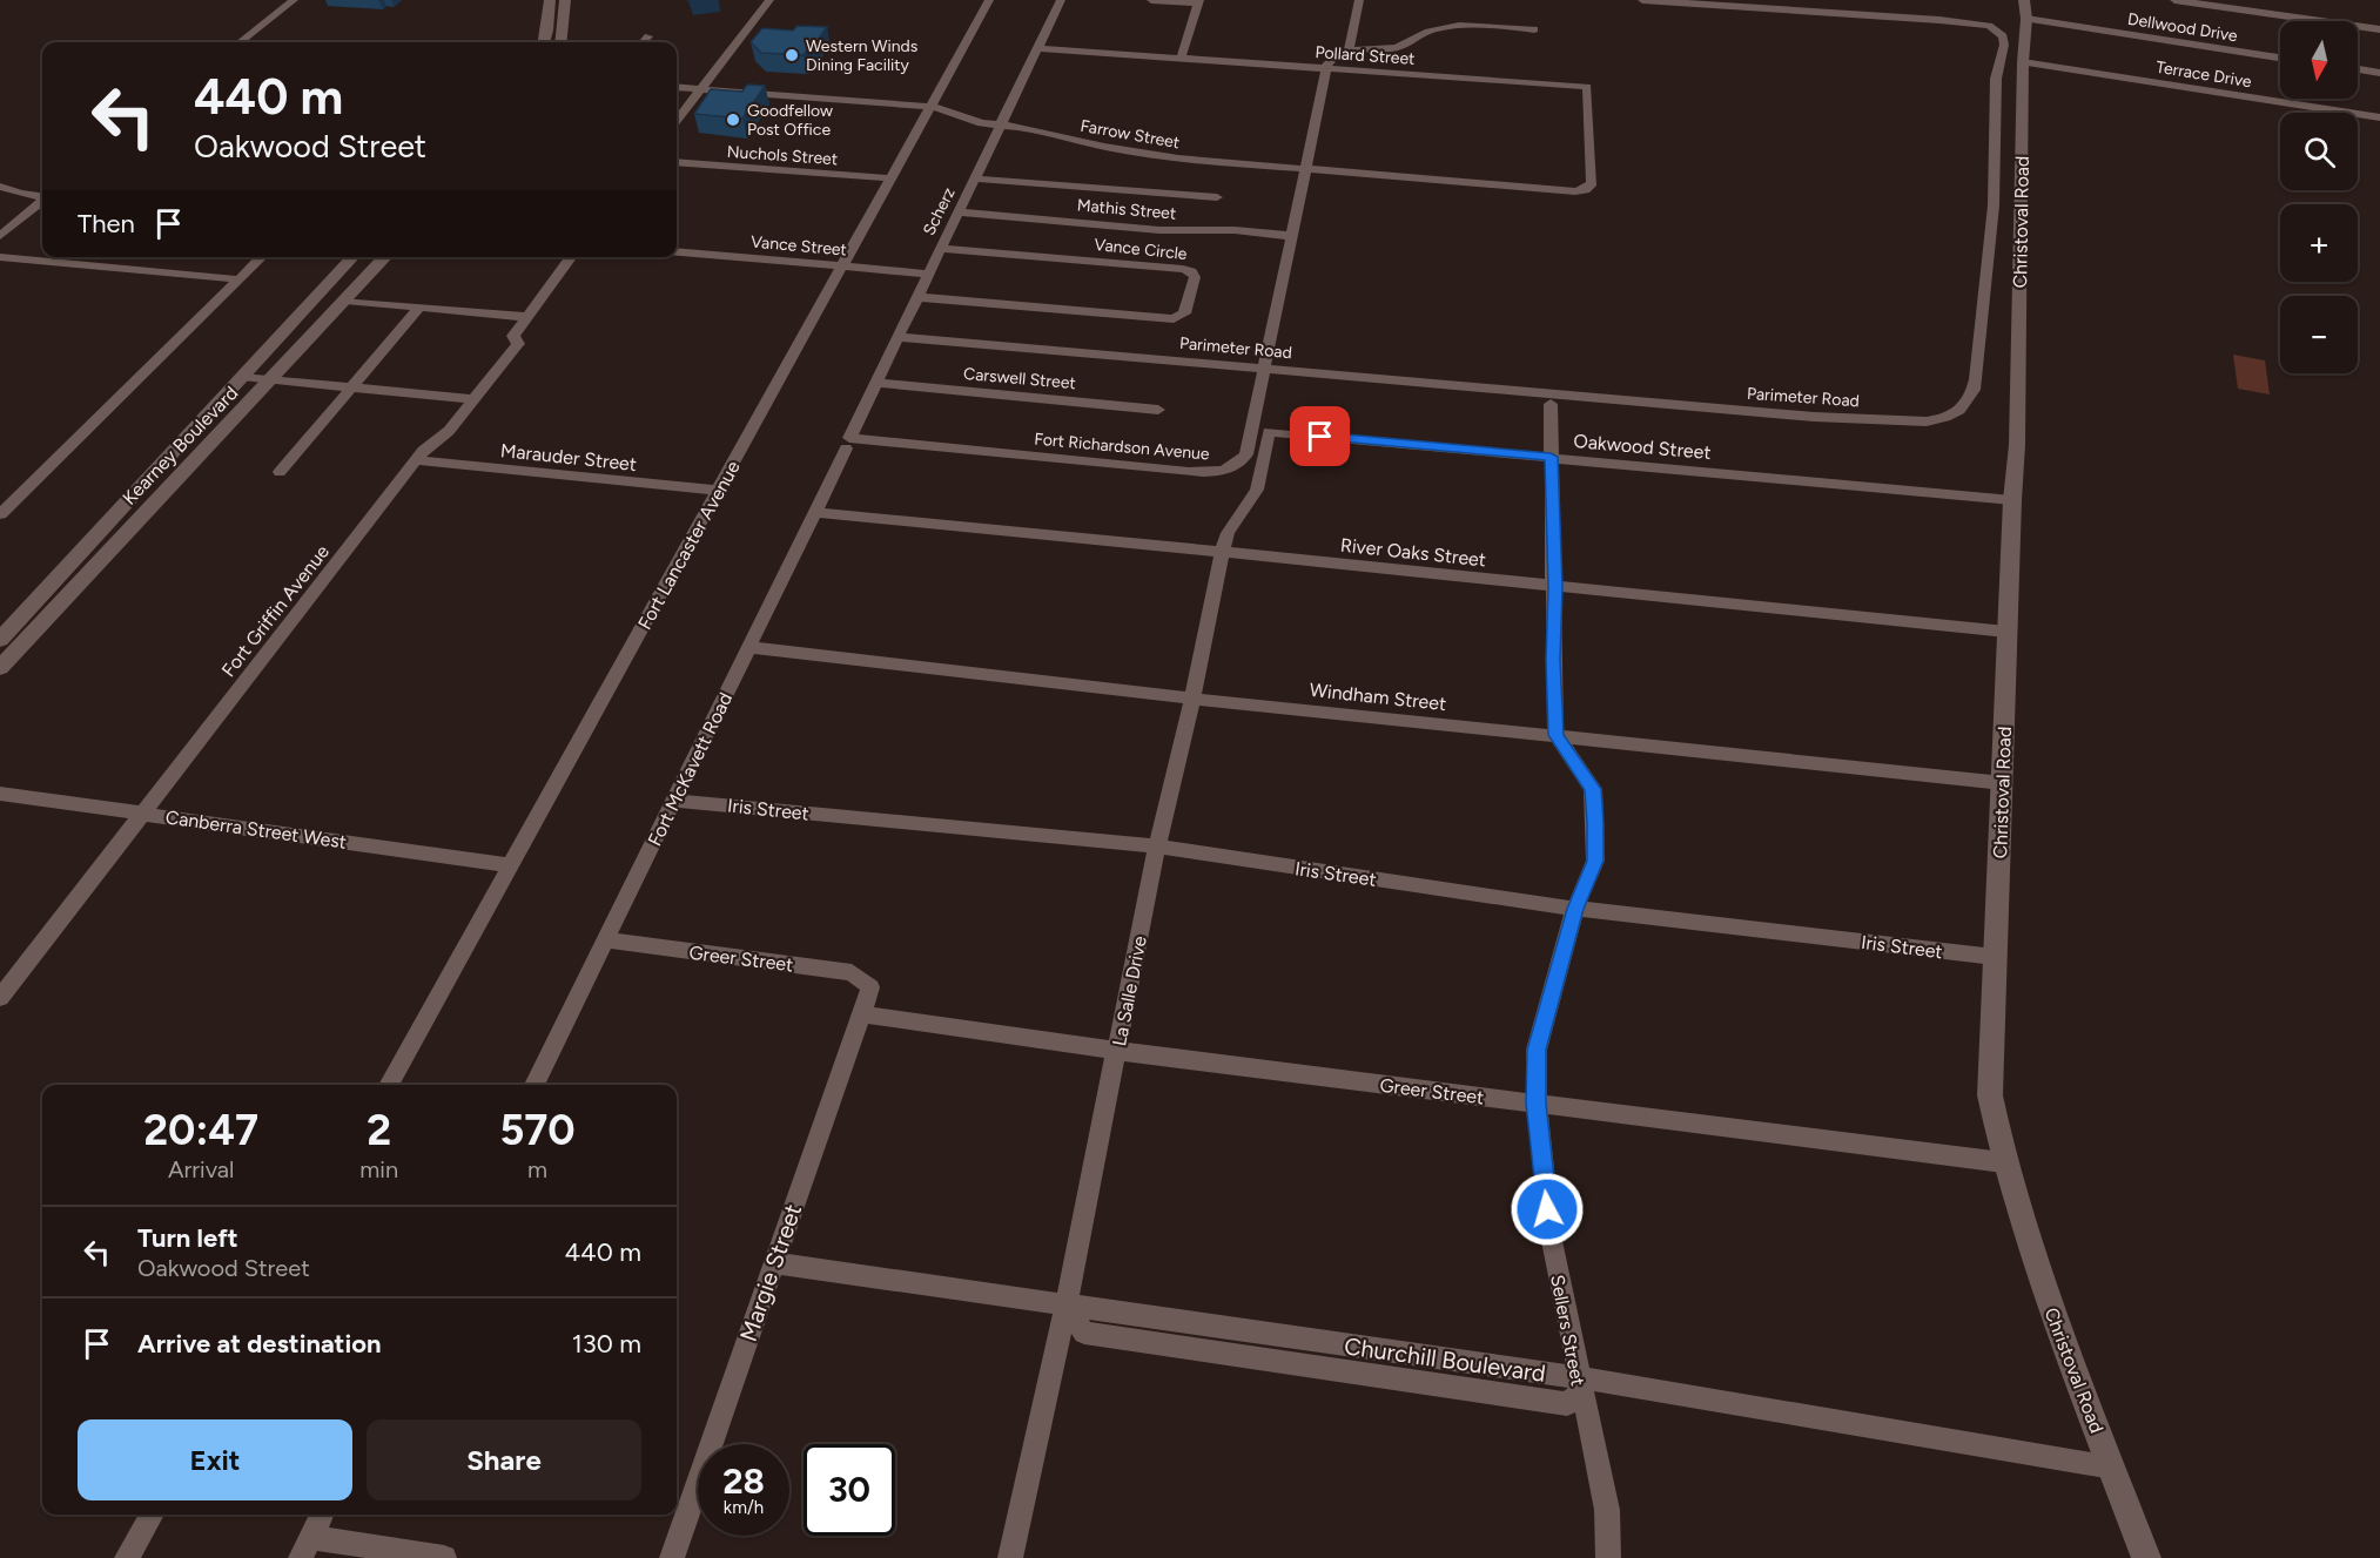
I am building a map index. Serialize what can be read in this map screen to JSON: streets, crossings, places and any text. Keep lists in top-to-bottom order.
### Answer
{
  "streets": {
    "street": [
      "Dellwood Drive",
      "Pollard Street",
      "Terrace Drive",
      "Farrow Street",
      "Nuchols Street",
      "Mathis Street",
      "Scherz",
      "Christoval Road",
      "Vance Street",
      "Vance Circle",
      "Parimeter Road",
      "Carswell Street",
      "Kearney Boulevard",
      "Fort Richardson Avenue",
      "Oakwood Street",
      "Marauder Street",
      "Fort Lancaster Avenue",
      "River Oaks Street",
      "Fort Griffin Avenue",
      "Windham Street",
      "Fort McKavett Road",
      "Iris Street",
      "Canberra Street West",
      "Greer Street",
      "La Salle Drive",
      "Margie Street",
      "Sellers Street"
    ]
  },
  "crossings": [
    ["Dellwood Drive", "Christoval Road"],
    ["Pollard Street", "Farrow Street"],
    ["Pollard Street", "Scherz"],
    ["Pollard Street", "Fort Richardson Avenue"],
    ["Terrace Drive", "Christoval Road"],
    ["Farrow Street", "Scherz"],
    ["Farrow Street", "Fort Richardson Avenue"],
    ["Farrow Street", "Fort Lancaster Avenue"],
    ["Nuchols Street", "Fort Lancaster Avenue"],
    ["Mathis Street", "Scherz"],
    ["Mathis Street", "Fort Richardson Avenue"],
    ["Scherz", "Vance Street"],
    ["Scherz", "Vance Circle"],
    ["Scherz", "Parimeter Road"],
    ["Scherz", "Carswell Street"],
    ["Scherz", "Fort Richardson Avenue"],
    ["Scherz", "Fort McKavett Road"],
    ["Christoval Road", "Oakwood Street"],
    ["Christoval Road", "River Oaks Street"],
    ["Christoval Road", "Windham Street"],
    ["Christoval Road", "Iris Street"],
    ["Christoval Road", "Greer Street"],
    ["Vance Street", "Fort Lancaster Avenue"],
    ["Parimeter Road", "Fort Richardson Avenue"],
    ["Fort Richardson Avenue", "Fort McKavett Road"],
    ["Oakwood Street", "La Salle Drive"],
    ["Marauder Street", "Fort Lancaster Avenue"],
    ["Marauder Street", "Fort Griffin Avenue"],
    ["Fort Lancaster Avenue", "Canberra Street West"],
    ["River Oaks Street", "Fort McKavett Road"],
    ["River Oaks Street", "La Salle Drive"],
    ["Fort Griffin Avenue", "Canberra Street West"],
    ["Windham Street", "Fort McKavett Road"],
    ["Windham Street", "La Salle Drive"],
    ["Windham Street", "Sellers Street"],
    ["Fort McKavett Road", "Iris Street"],
    ["Fort McKavett Road", "Greer Street"],
    ["Iris Street", "La Salle Drive"],
    ["Iris Street", "Sellers Street"],
    ["Greer Street", "La Salle Drive"],
    ["Greer Street", "Margie Street"],
    ["Greer Street", "Sellers Street"]
  ],
  "places": ["Western Winds Dining Facility", "Goodfellow Post Office"],
  "north": "bottom",
  "page": {
    "map_buttons": ["+", "−"],
    "turn": ["440 m", "Oakwood Street"],
    "then": "Then",
    "eta": [
      "20:47",
      "Arrival",
      "2",
      "min",
      "570",
      "m"
    ],
    "list": [
      {
        "name": "Turn left",
        "note": "Oakwood Street",
        "value": "440 m"
      },
      {
        "name": "Arrive at destination",
        "value": "130 m"
      }
    ],
    "buttons": ["Exit", "Share"],
    "speed": "28 km/h",
    "limit": "30"
  }
}
